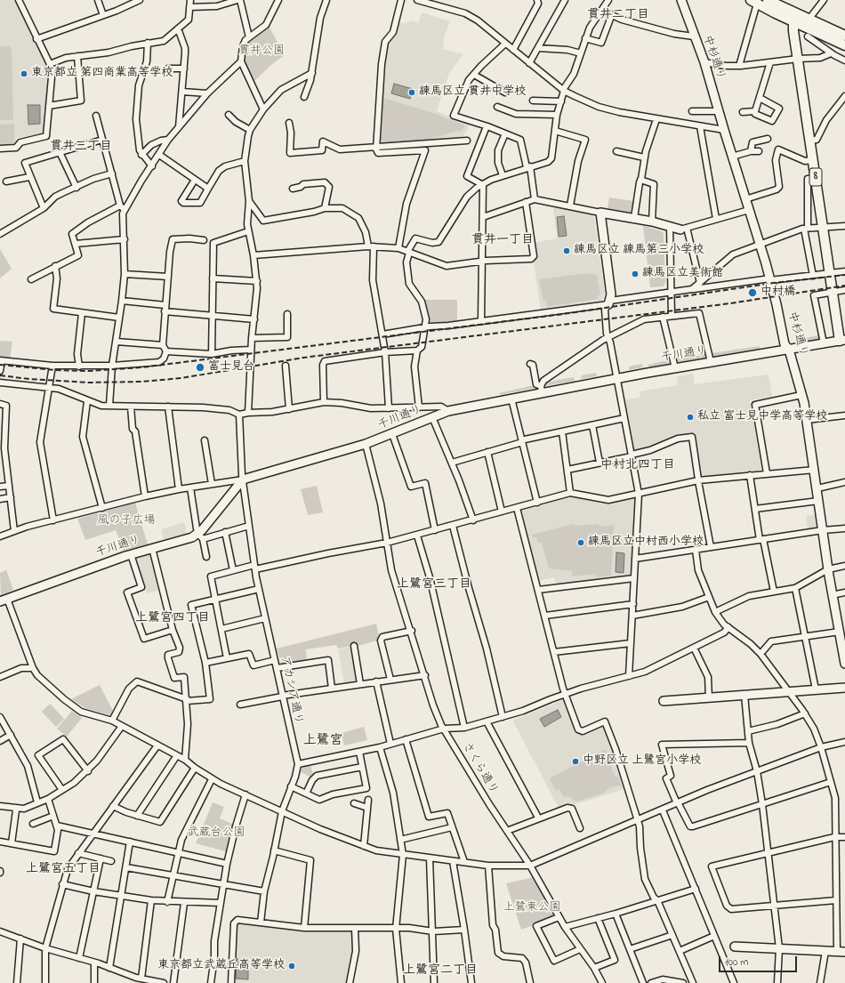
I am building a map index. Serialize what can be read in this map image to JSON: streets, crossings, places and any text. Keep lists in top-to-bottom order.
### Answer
{
  "streets": {
    "main road": ["中杉通り", "8", "千川通り"],
    "street": ["アカシア通り", "さくら通り"]
  },
  "crossings": [
    ["中杉通り", "千川通り"],
    ["8", "千川通り"],
    ["千川通り", "アカシア通り"],
    ["千川通り", "さくら通り"]
  ],
  "districts": [
    "貫井二丁目",
    "貫井三丁目",
    "貫井一丁目",
    "中村北四丁目",
    "上鷺宮三丁目",
    "上鷺宮四丁目",
    "上鷺宮",
    "上鷺宮五丁目",
    "上鷺宮二丁目"
  ],
  "parks": [
    "貫井公園",
    "風の子広場",
    "武蔵台公園",
    "上鷺東公園"
  ],
  "places": [
    "東京都立 第四商業高等学校",
    "練馬区立 貫井中学校",
    "練馬区立 練馬第三小学校",
    "練馬区立美術館",
    "中村橋",
    "富士見台",
    "私立 富士見中学高等学校",
    "練馬区立中村西小学校",
    "中野区立 上鷺宮小学校",
    "東京都立武蔵丘高等学校"
  ],
  "scale_bar": "100 m"
}
